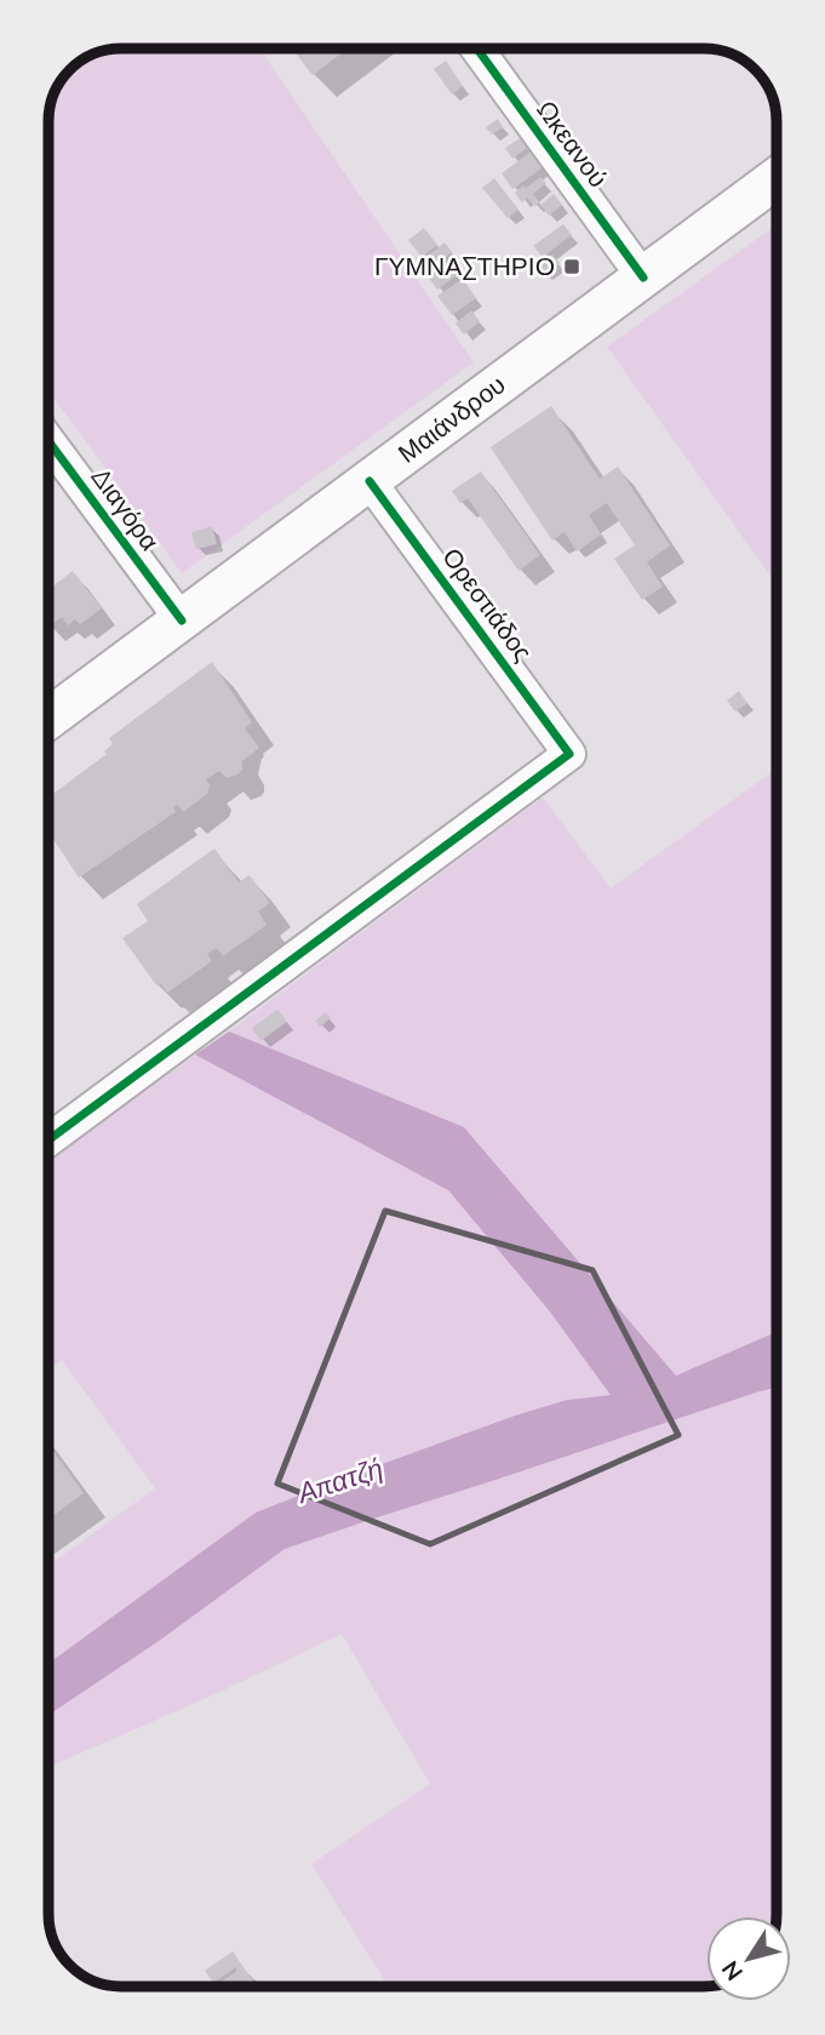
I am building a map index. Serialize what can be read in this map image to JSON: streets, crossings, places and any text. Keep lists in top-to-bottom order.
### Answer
{
  "streets": {
    "main road": ["Μαιάνδρου"],
    "street": ["Ωκεανού", "Διαγόρα", "Ορεστιάδος"]
  },
  "crossings": [
    ["Ωκεανού", "Μαιάνδρου"],
    ["Μαιάνδρου", "Διαγόρα"],
    ["Μαιάνδρου", "Ορεστιάδος"]
  ],
  "water": ["Απατζή"],
  "places": {
    "transit": ["ΓΥΜΝΑΣΤΗΡΙΟ"]
  },
  "north": "bottom left"
}
